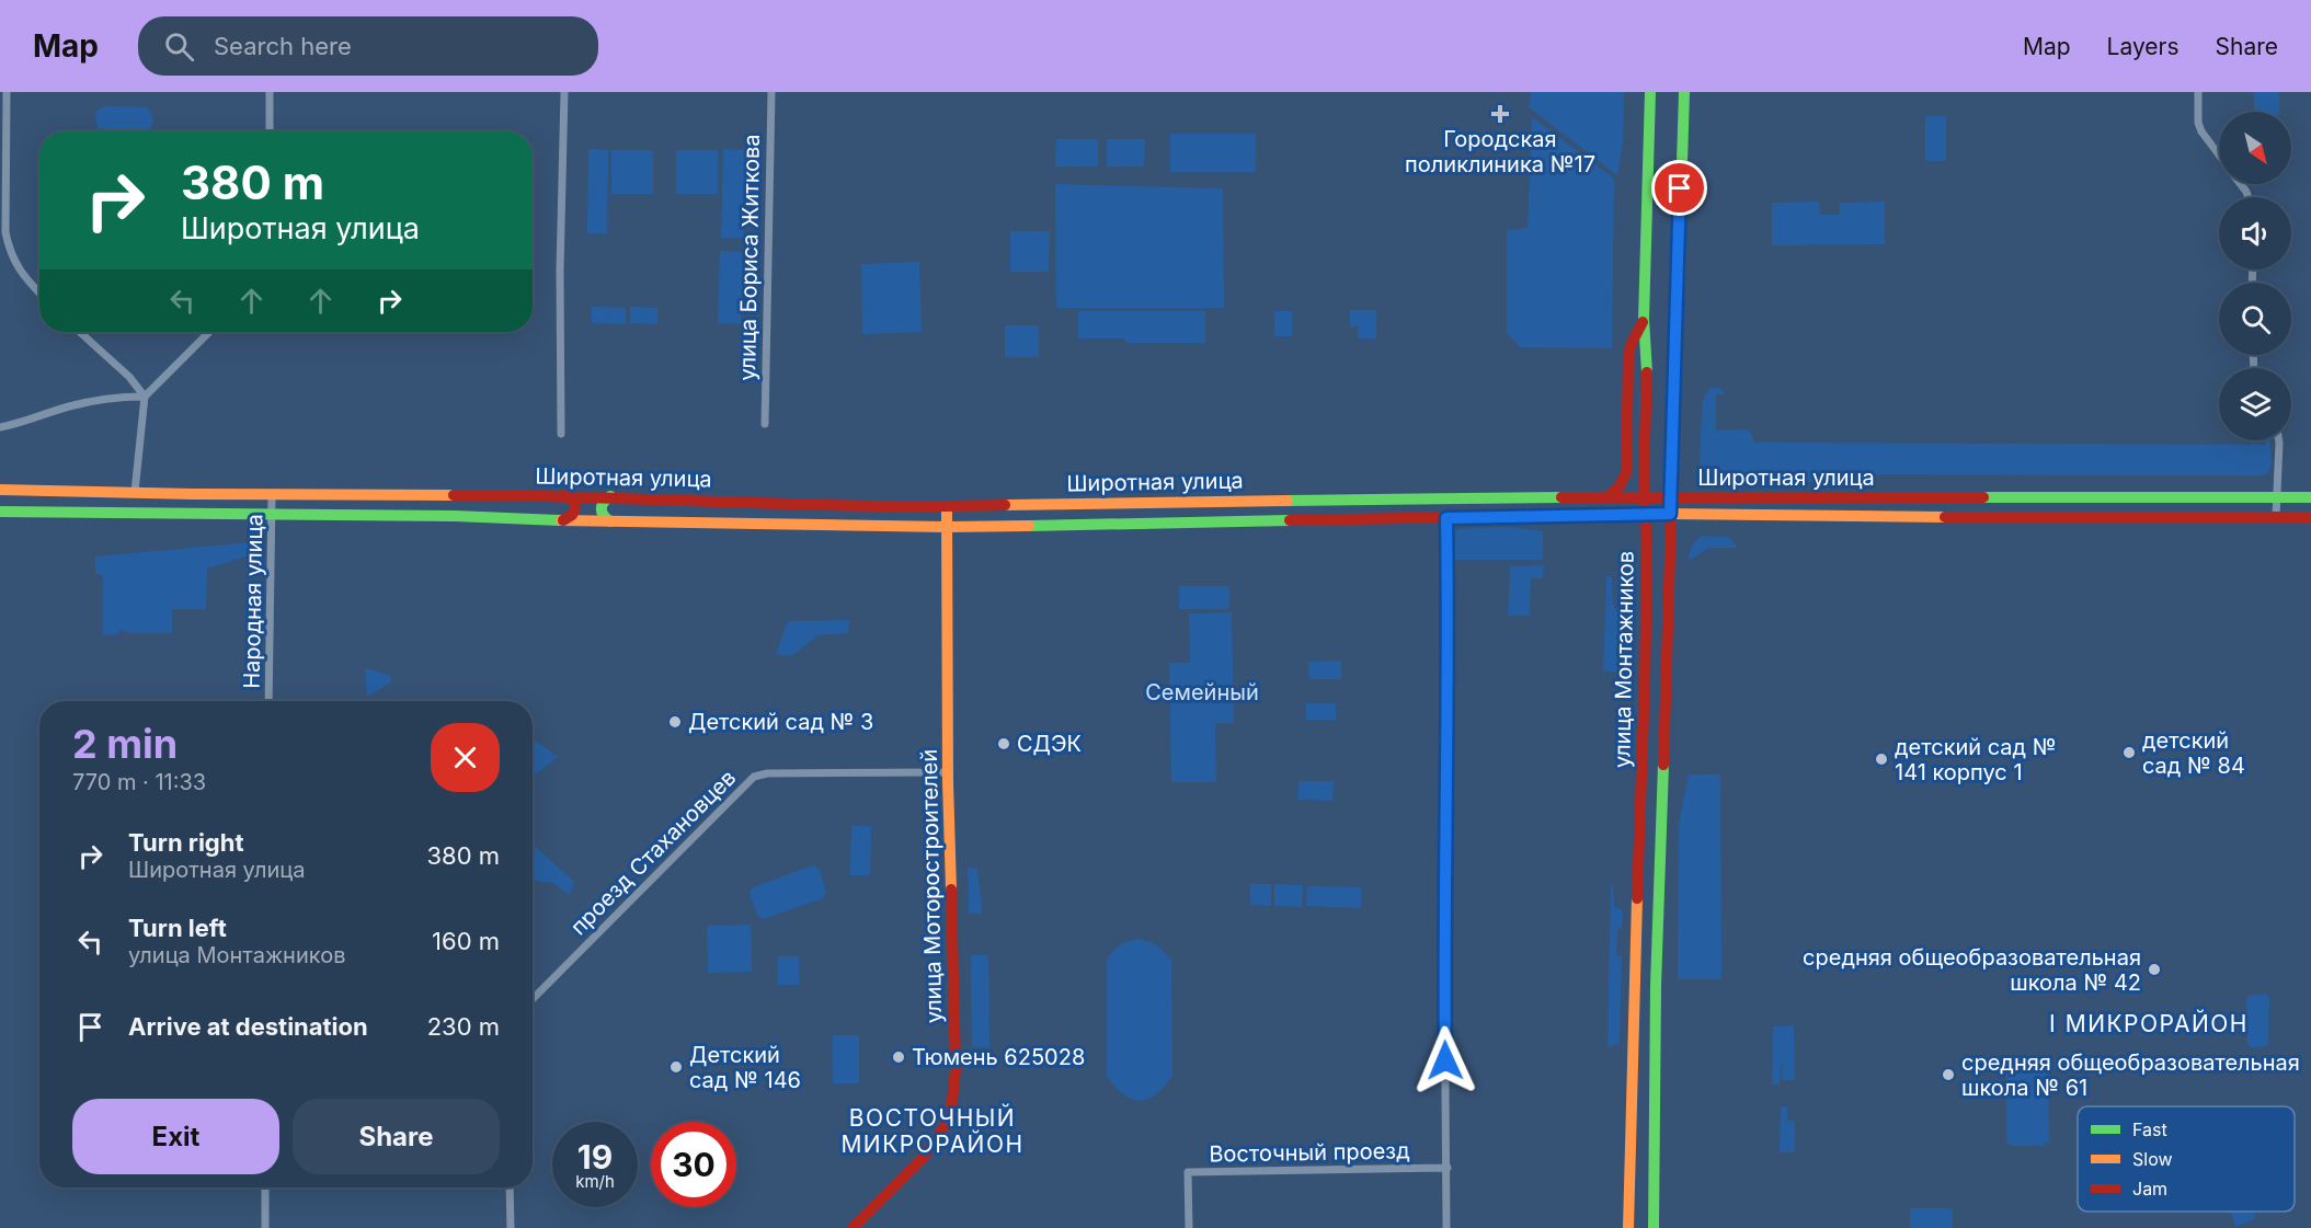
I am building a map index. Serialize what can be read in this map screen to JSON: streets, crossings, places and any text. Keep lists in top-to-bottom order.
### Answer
{
  "streets": {
    "main road": ["Широтная улица", "улица Монтажников", "улица Моторостроителей"],
    "street": [
      "улица Бориса Житкова",
      "Народная улица",
      "проезд Стахановцев",
      "Восточный проезд"
    ]
  },
  "crossings": [
    ["Широтная улица", "Народная улица"],
    ["Широтная улица", "улица Монтажников"],
    ["Широтная улица", "улица Моторостроителей"],
    ["проезд Стахановцев", "улица Моторостроителей"]
  ],
  "districts": ["I МИКРОРАЙОН", "ВОСТОЧНЫЙ МИКРОРАЙОН"],
  "parks": ["Семейный"],
  "places": {
    "health": ["Городская поликлиника №17"],
    "other": [
      "Детский сад № 3",
      "СДЭК",
      "детский сад № 84",
      "детский сад № 141 корпус 1",
      "средняя общеобразовательная школа № 42",
      "Тюмень 625028",
      "Детский сад № 146",
      "средняя общеобразовательная школа № 61"
    ]
  },
  "legend": ["Fast", "Slow", "Jam"],
  "north": "bottom right",
  "page": {
    "header": "Map",
    "search": "Search here",
    "nav": ["Map", "Layers", "Share"],
    "turn": ["380 m", "Широтная улица"],
    "heading": ["2 min", "770 m · 11:33"],
    "list": [
      {
        "name": "Turn right",
        "note": "Широтная улица",
        "value": "380 m"
      },
      {
        "name": "Turn left",
        "note": "улица Монтажников",
        "value": "160 m"
      },
      {
        "name": "Arrive at destination",
        "value": "230 m"
      }
    ],
    "buttons": ["Exit", "Share"],
    "speed": "19 km/h",
    "limit": "30"
  }
}
